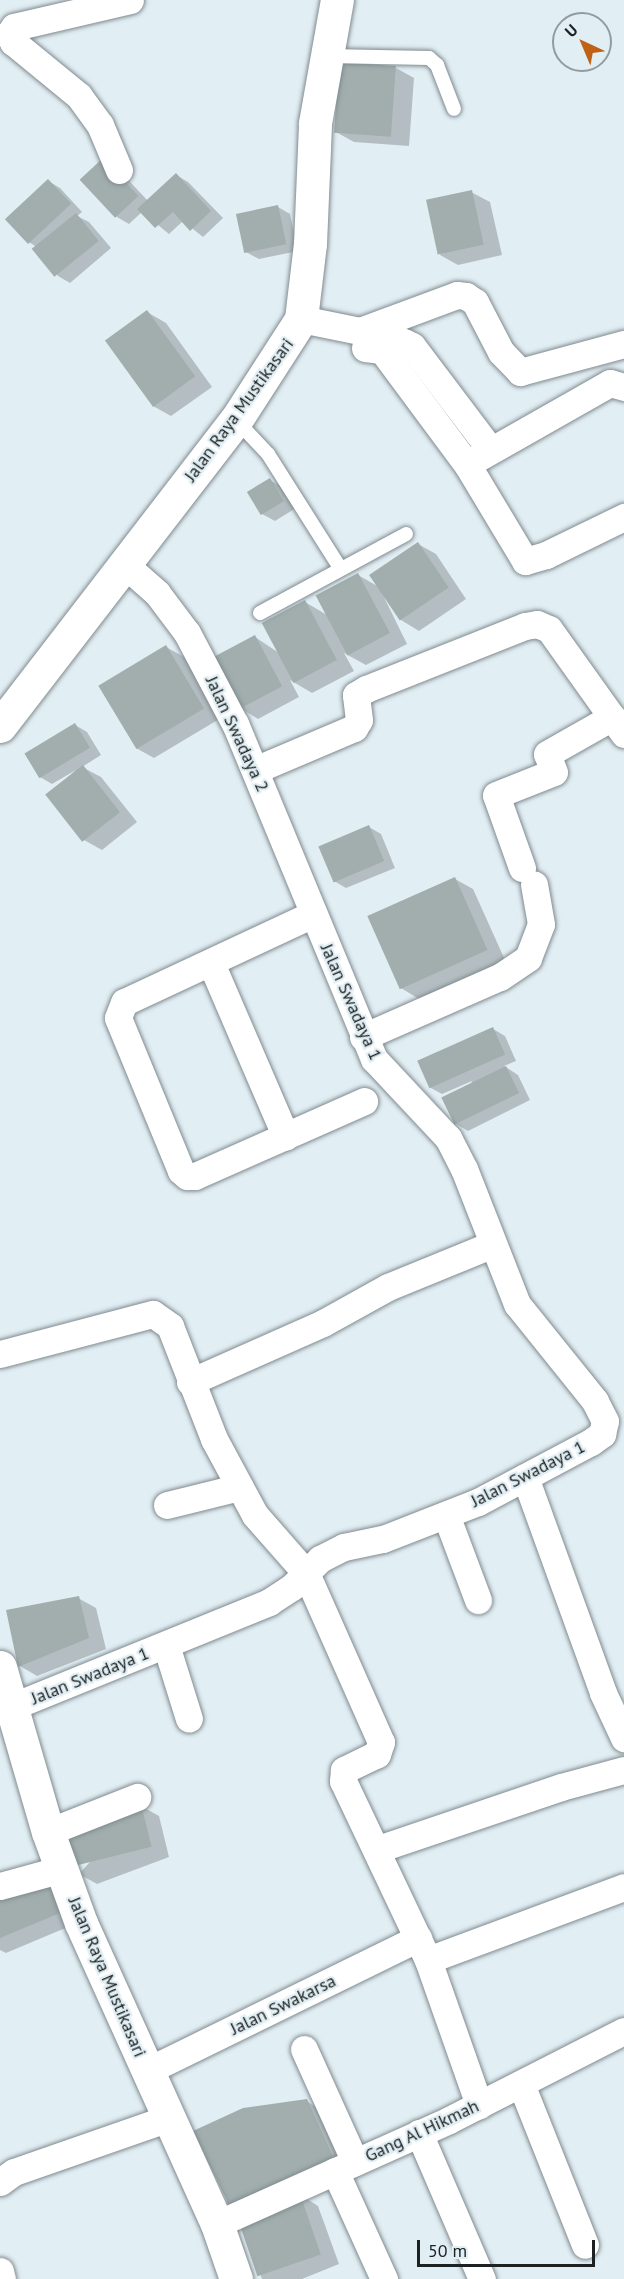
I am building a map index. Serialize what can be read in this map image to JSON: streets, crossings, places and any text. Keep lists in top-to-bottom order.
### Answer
{
  "streets": {
    "main road": ["Jalan Raya Mustikasari"],
    "street": [
      "Jalan Swadaya 2",
      "Jalan Swadaya 1",
      "Jalan Swakarsa",
      "Gang Al Hikmah"
    ]
  },
  "crossings": [
    ["Jalan Raya Mustikasari", "Jalan Swadaya 2"],
    ["Jalan Raya Mustikasari", "Jalan Swadaya 1"],
    ["Jalan Raya Mustikasari", "Jalan Swakarsa"],
    ["Jalan Raya Mustikasari", "Gang Al Hikmah"],
    ["Jalan Swadaya 2", "Jalan Swadaya 1"]
  ],
  "scale_bar": "50 m",
  "north": "top left"
}
